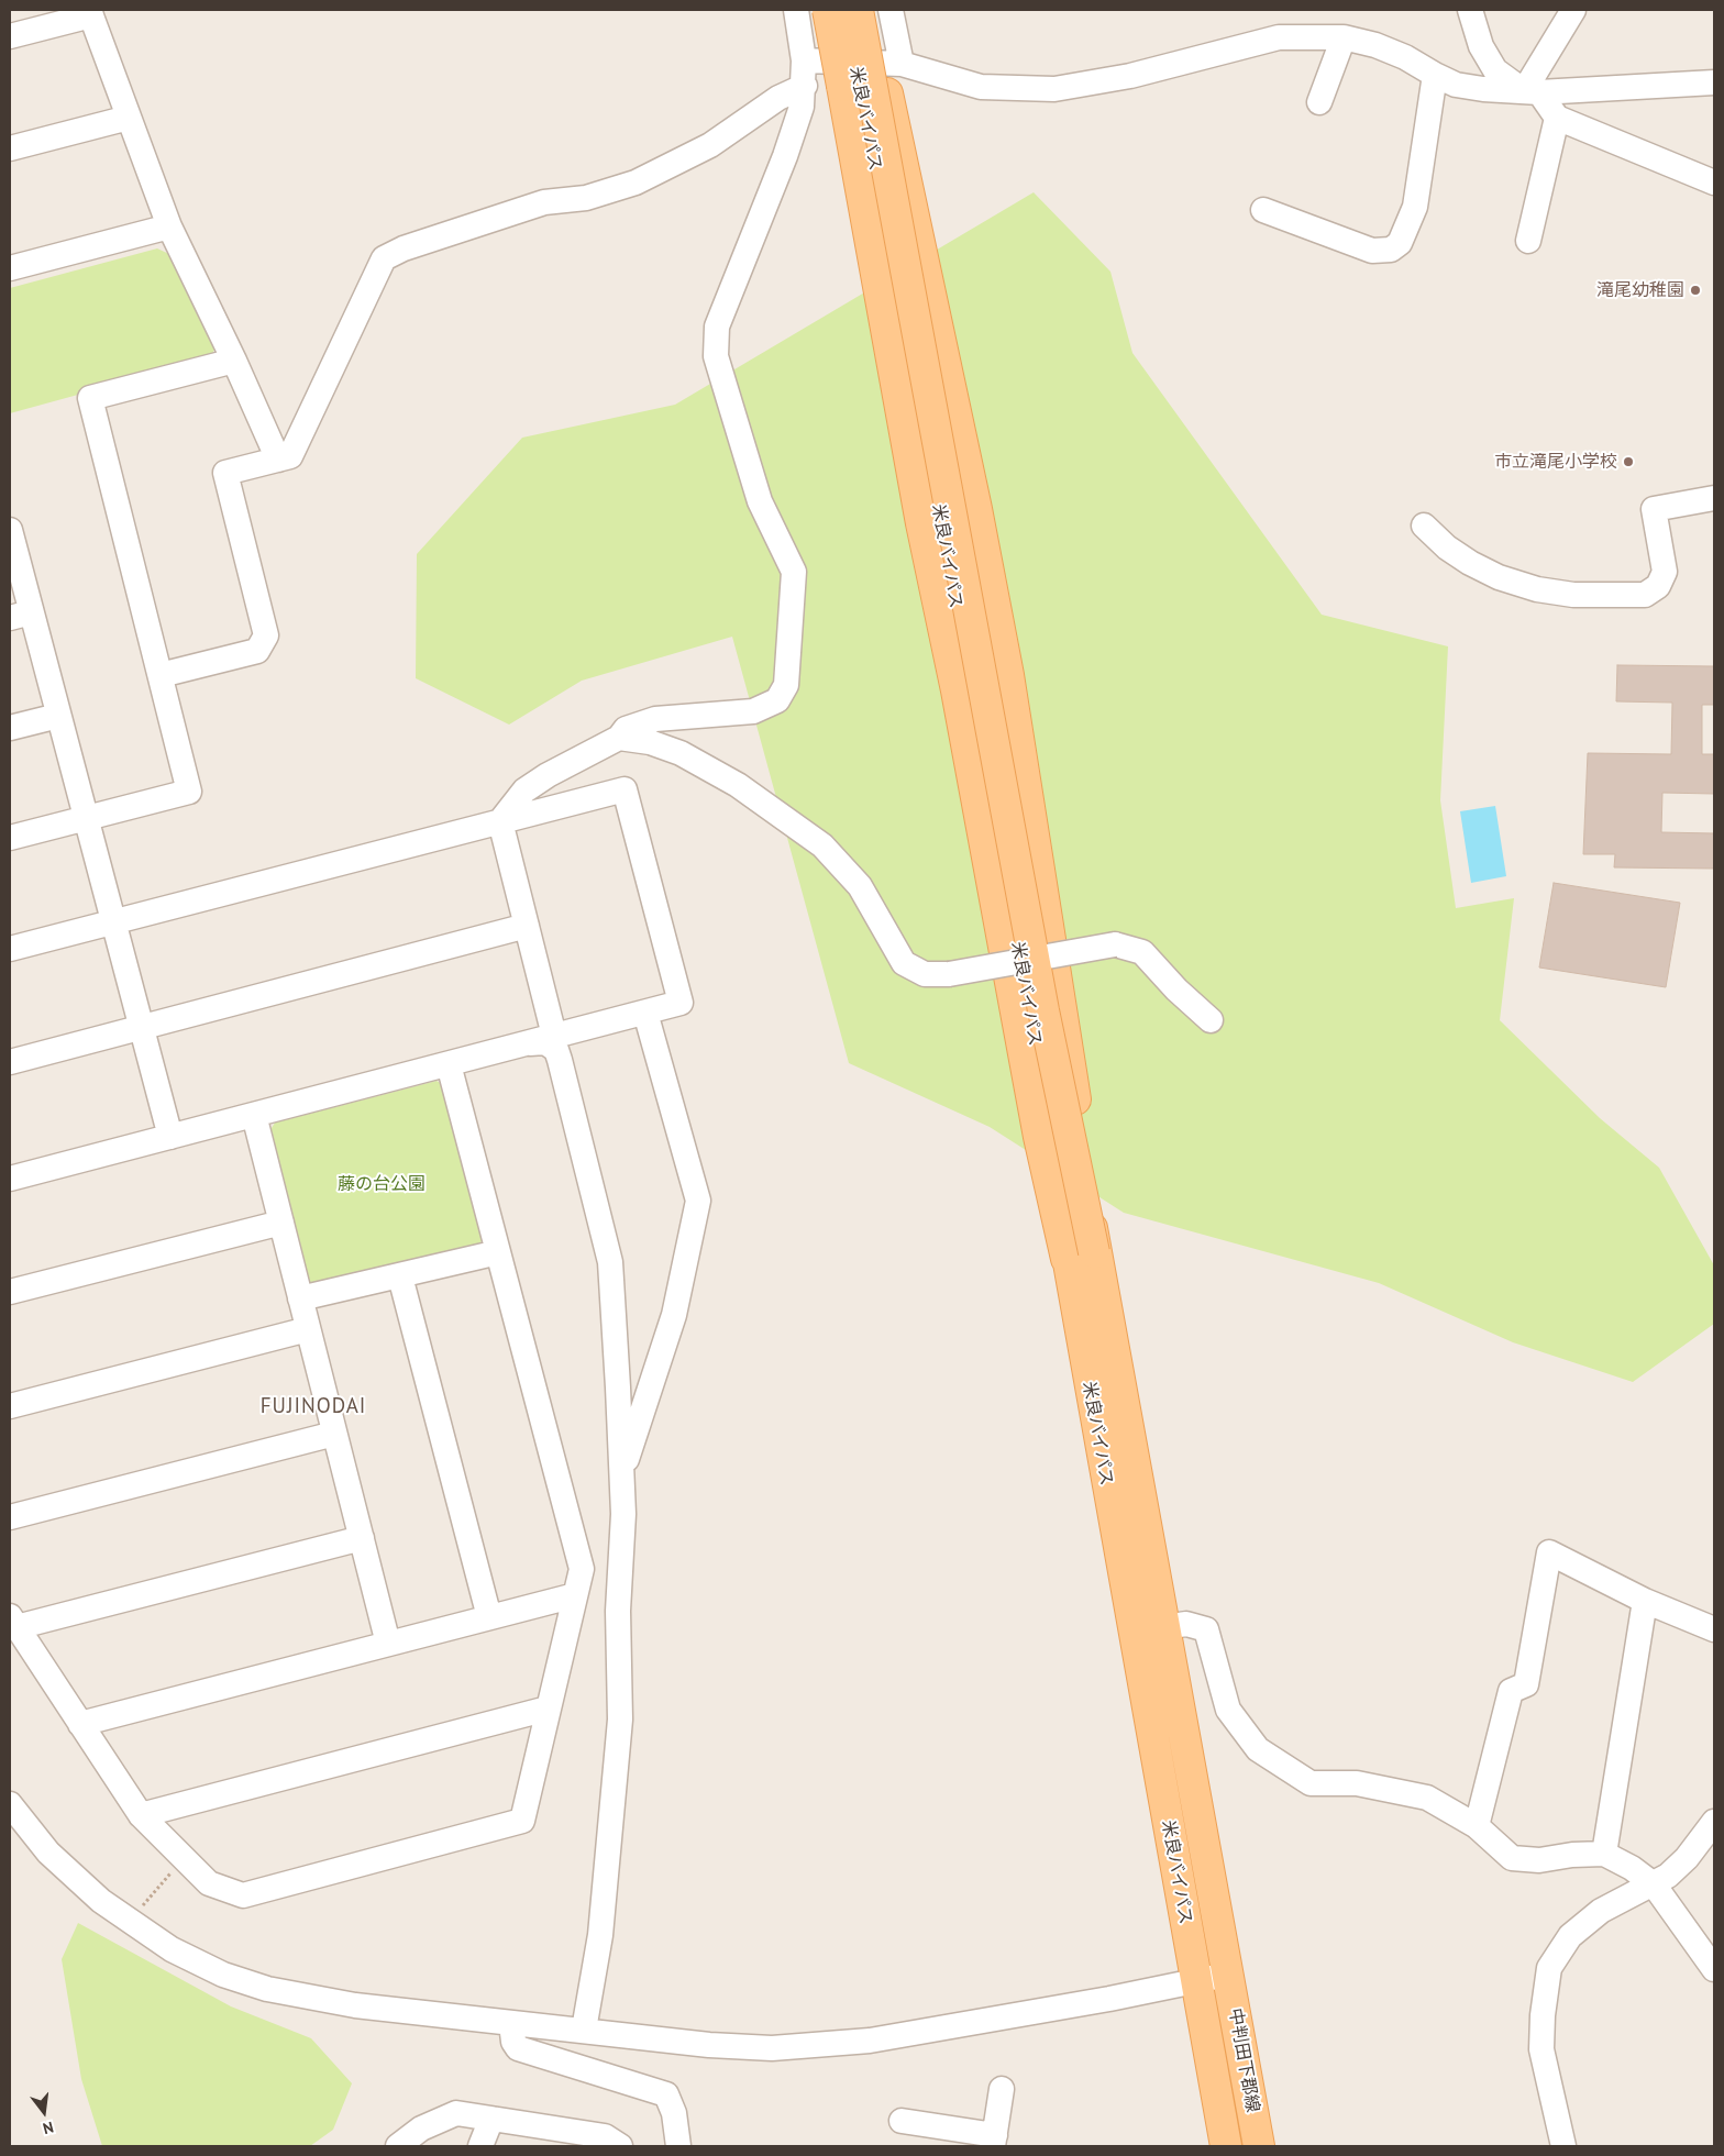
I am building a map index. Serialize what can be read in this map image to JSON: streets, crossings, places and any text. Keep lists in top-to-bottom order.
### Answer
{
  "streets": {
    "main road": ["米良バイパス", "中判田下郡線"]
  },
  "crossings": [
    ["米良バイパス", "中判田下郡線"]
  ],
  "districts": ["FUJINODAI"],
  "parks": ["藤の台公園"],
  "places": ["滝尾幼稚園", "市立滝尾小学校"],
  "north": "bottom"
}
